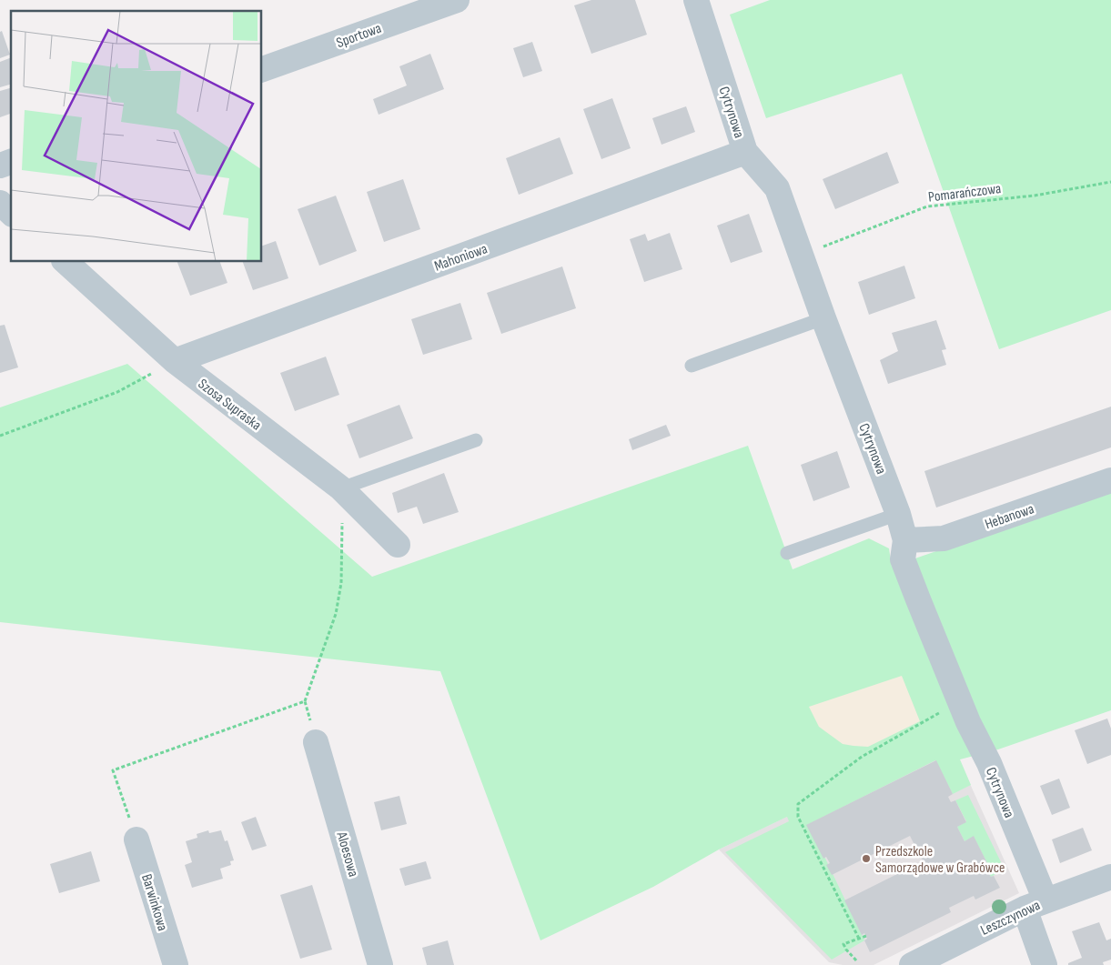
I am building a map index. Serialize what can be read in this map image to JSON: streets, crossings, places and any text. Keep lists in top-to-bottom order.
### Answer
{
  "streets": {
    "street": [
      "Sportowa",
      "Cytrynowa",
      "Mahoniowa",
      "Szosa Supraska",
      "Hebanowa",
      "Aloesowa",
      "Barwinkowa",
      "Leszczynowa"
    ],
    "path": ["Pomarańczowa"]
  },
  "crossings": [
    ["Cytrynowa", "Pomarańczowa"],
    ["Cytrynowa", "Mahoniowa"],
    ["Cytrynowa", "Hebanowa"],
    ["Cytrynowa", "Leszczynowa"],
    ["Mahoniowa", "Szosa Supraska"]
  ],
  "places": ["Przedszkole Samorządowe w Grabówce"]
}
